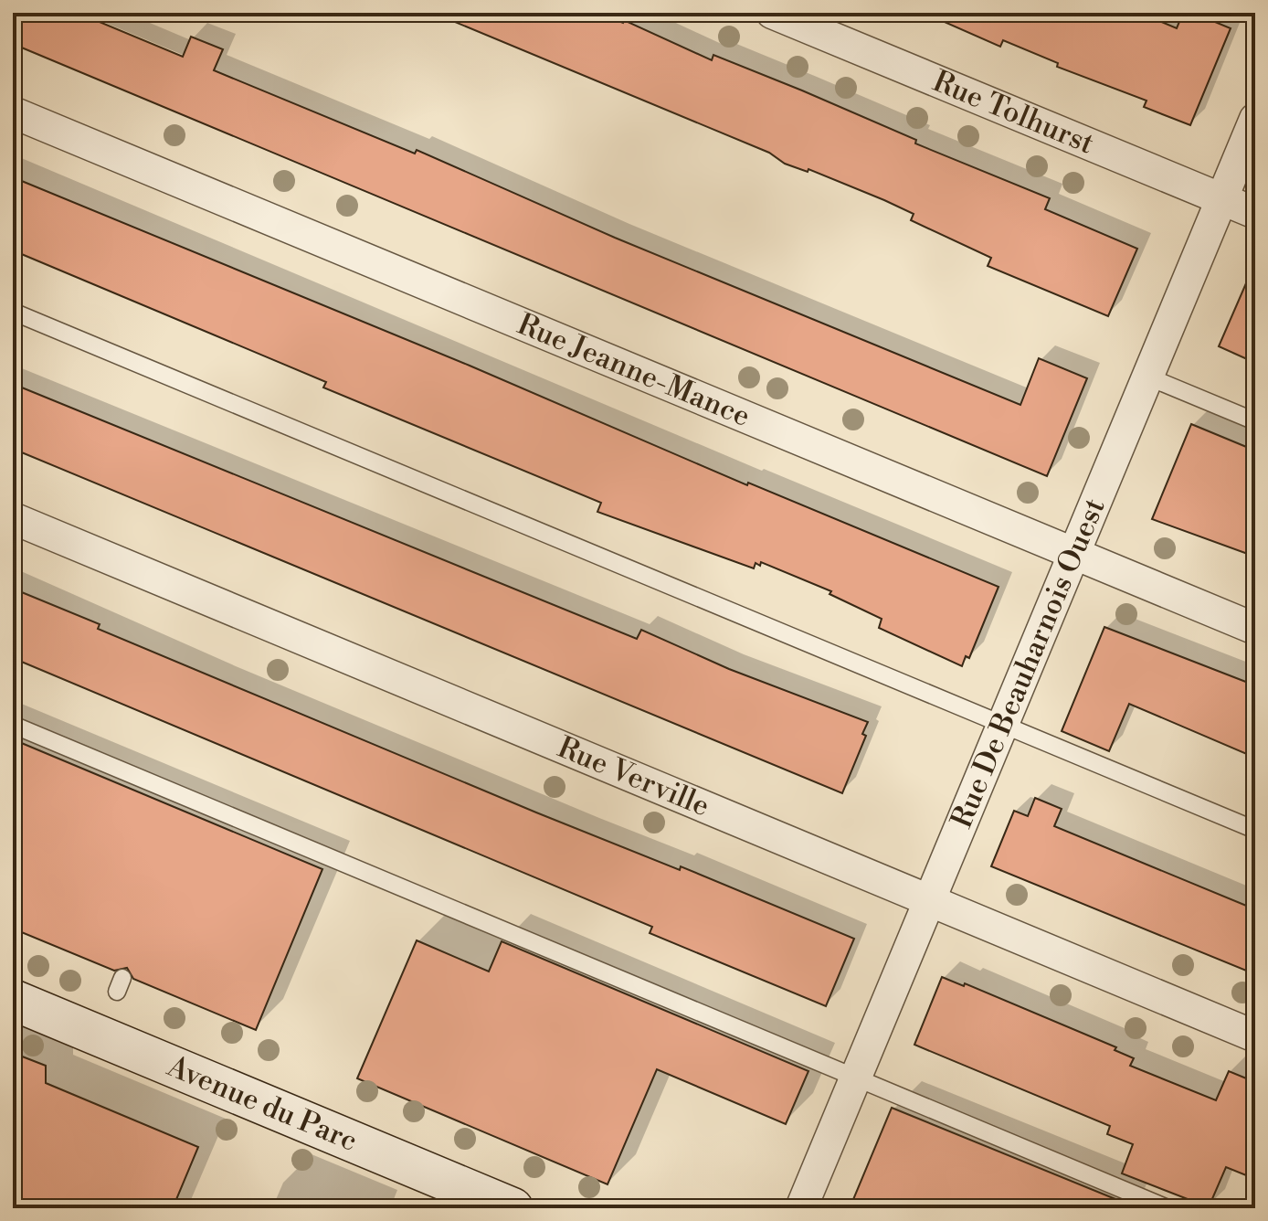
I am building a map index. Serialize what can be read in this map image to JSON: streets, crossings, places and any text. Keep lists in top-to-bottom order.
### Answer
{
  "streets": {
    "street": [
      "Rue Tolhurst",
      "Rue Jeanne-Mance",
      "Rue De Beauharnois Ouest",
      "Rue Verville",
      "Avenue du Parc"
    ]
  },
  "crossings": [
    ["Rue Tolhurst", "Rue De Beauharnois Ouest"],
    ["Rue Jeanne-Mance", "Rue De Beauharnois Ouest"],
    ["Rue De Beauharnois Ouest", "Rue Verville"]
  ]
}
